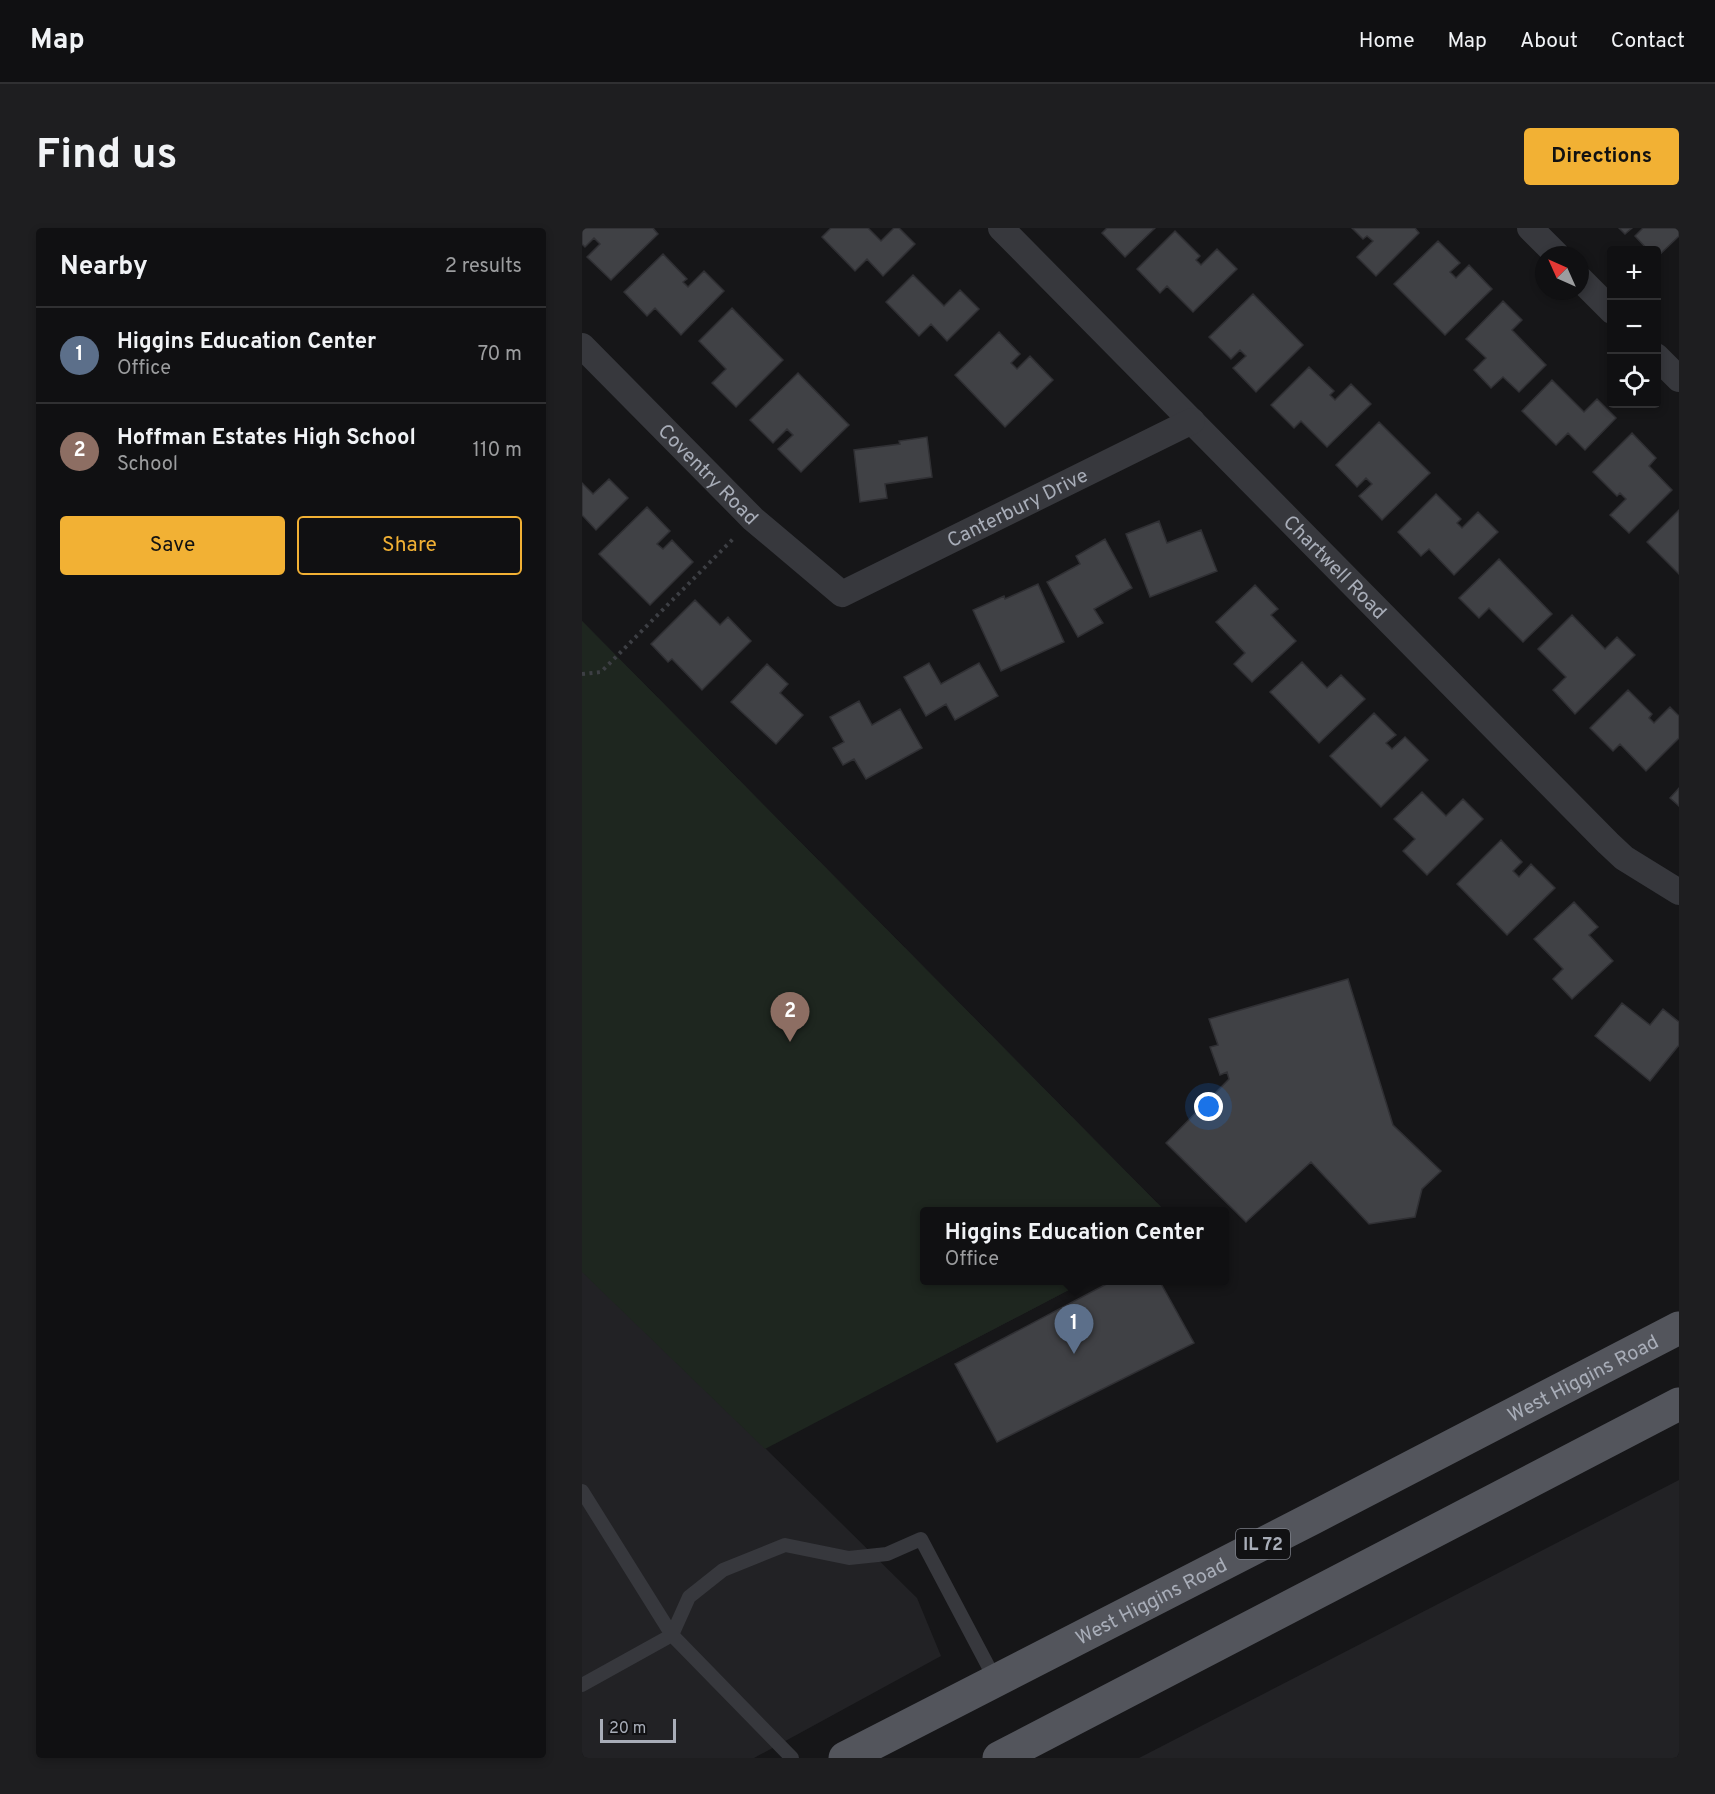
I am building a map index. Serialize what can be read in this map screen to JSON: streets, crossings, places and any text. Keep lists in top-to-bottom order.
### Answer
{
  "streets": {
    "main road": ["West Higgins Road", "IL 72"],
    "street": ["Coventry Road", "Canterbury Drive", "Chartwell Road"]
  },
  "crossings": [
    ["Coventry Road", "Canterbury Drive"],
    ["Canterbury Drive", "Chartwell Road"]
  ],
  "scale_bar": "20 m",
  "north": "top left",
  "page": {
    "header": "Map",
    "nav": [
      "Home",
      "Map",
      "About",
      "Contact"
    ],
    "buttons": [
      "Directions",
      ["Save", "Share"]
    ],
    "title": "Find us",
    "heading": ["Nearby", "2 results"],
    "map_buttons": ["+", "−"],
    "list": [
      {
        "mark": "1",
        "name": "Higgins Education Center",
        "note": "Office",
        "value": "70 m"
      },
      {
        "mark": "2",
        "name": "Hoffman Estates High School",
        "note": "School",
        "value": "110 m"
      }
    ],
    "pins": ["2", "1"],
    "popup": ["Higgins Education Center", "Office"],
    "scale": "20 m"
  }
}
